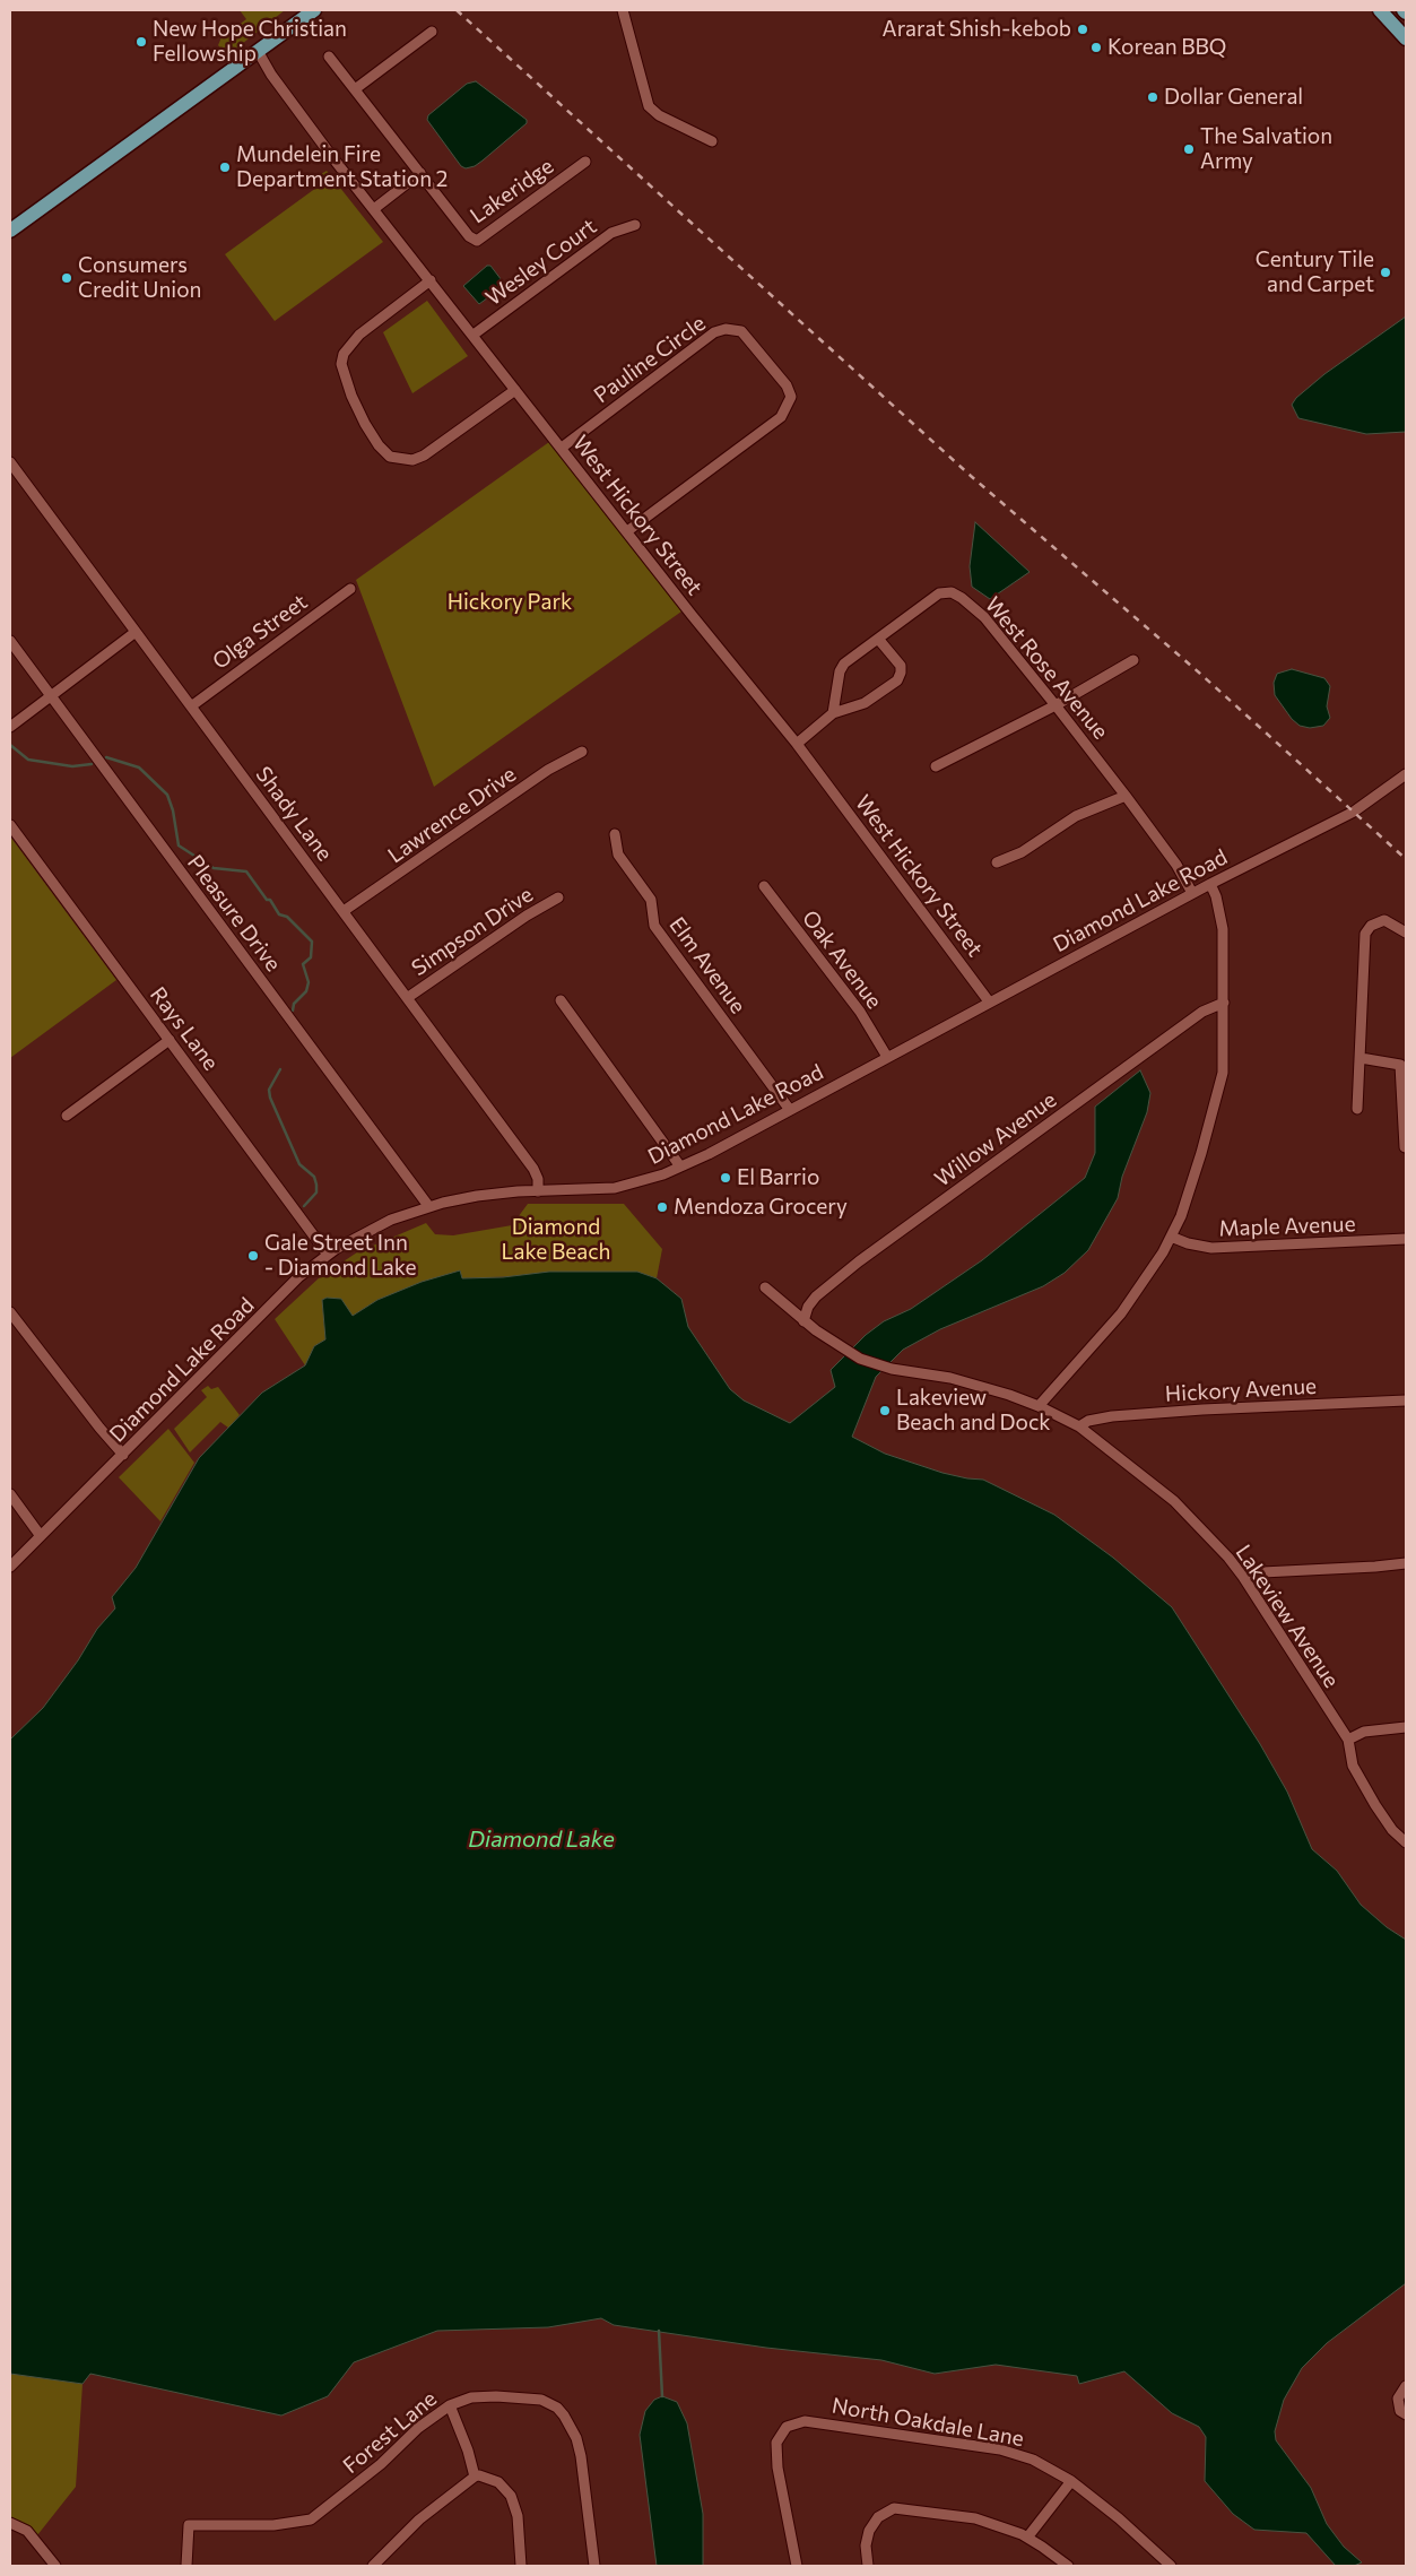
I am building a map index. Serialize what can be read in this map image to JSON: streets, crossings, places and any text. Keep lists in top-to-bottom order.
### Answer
{
  "streets": {
    "street": [
      "Lakeridge",
      "Wesley Court",
      "Pauline Circle",
      "West Hickory Street",
      "Olga Street",
      "West Rose Avenue",
      "Shady Lane",
      "Lawrence Drive",
      "Diamond Lake Road",
      "Pleasure Drive",
      "Simpson Drive",
      "Oak Avenue",
      "Elm Avenue",
      "Rays Lane",
      "Willow Avenue",
      "Maple Avenue",
      "Hickory Avenue",
      "Lakeview Avenue",
      "North Oakdale Lane",
      "Forest Lane"
    ]
  },
  "crossings": [
    ["Wesley Court", "West Hickory Street"],
    ["Pauline Circle", "West Hickory Street"],
    ["West Hickory Street", "Diamond Lake Road"],
    ["Olga Street", "Shady Lane"],
    ["West Rose Avenue", "Diamond Lake Road"],
    ["Shady Lane", "Lawrence Drive"],
    ["Shady Lane", "Diamond Lake Road"],
    ["Shady Lane", "Simpson Drive"],
    ["Diamond Lake Road", "Pleasure Drive"],
    ["Diamond Lake Road", "Oak Avenue"],
    ["Diamond Lake Road", "Elm Avenue"],
    ["Diamond Lake Road", "Rays Lane"],
    ["Willow Avenue", "Lakeview Avenue"],
    ["Hickory Avenue", "Lakeview Avenue"]
  ],
  "water": ["Diamond Lake"],
  "parks": ["Hickory Park", "Diamond Lake Beach"],
  "places": [
    "Ararat Shish-kebob",
    "New Hope Christian Fellowship",
    "Korean BBQ",
    "Dollar General",
    "The Salvation Army",
    "Mundelein Fire Department Station 2",
    "Century Tile and Carpet",
    "Consumers Credit Union",
    "El Barrio",
    "Mendoza Grocery",
    "Gale Street Inn - Diamond Lake",
    "Lakeview Beach and Dock"
  ]
}
